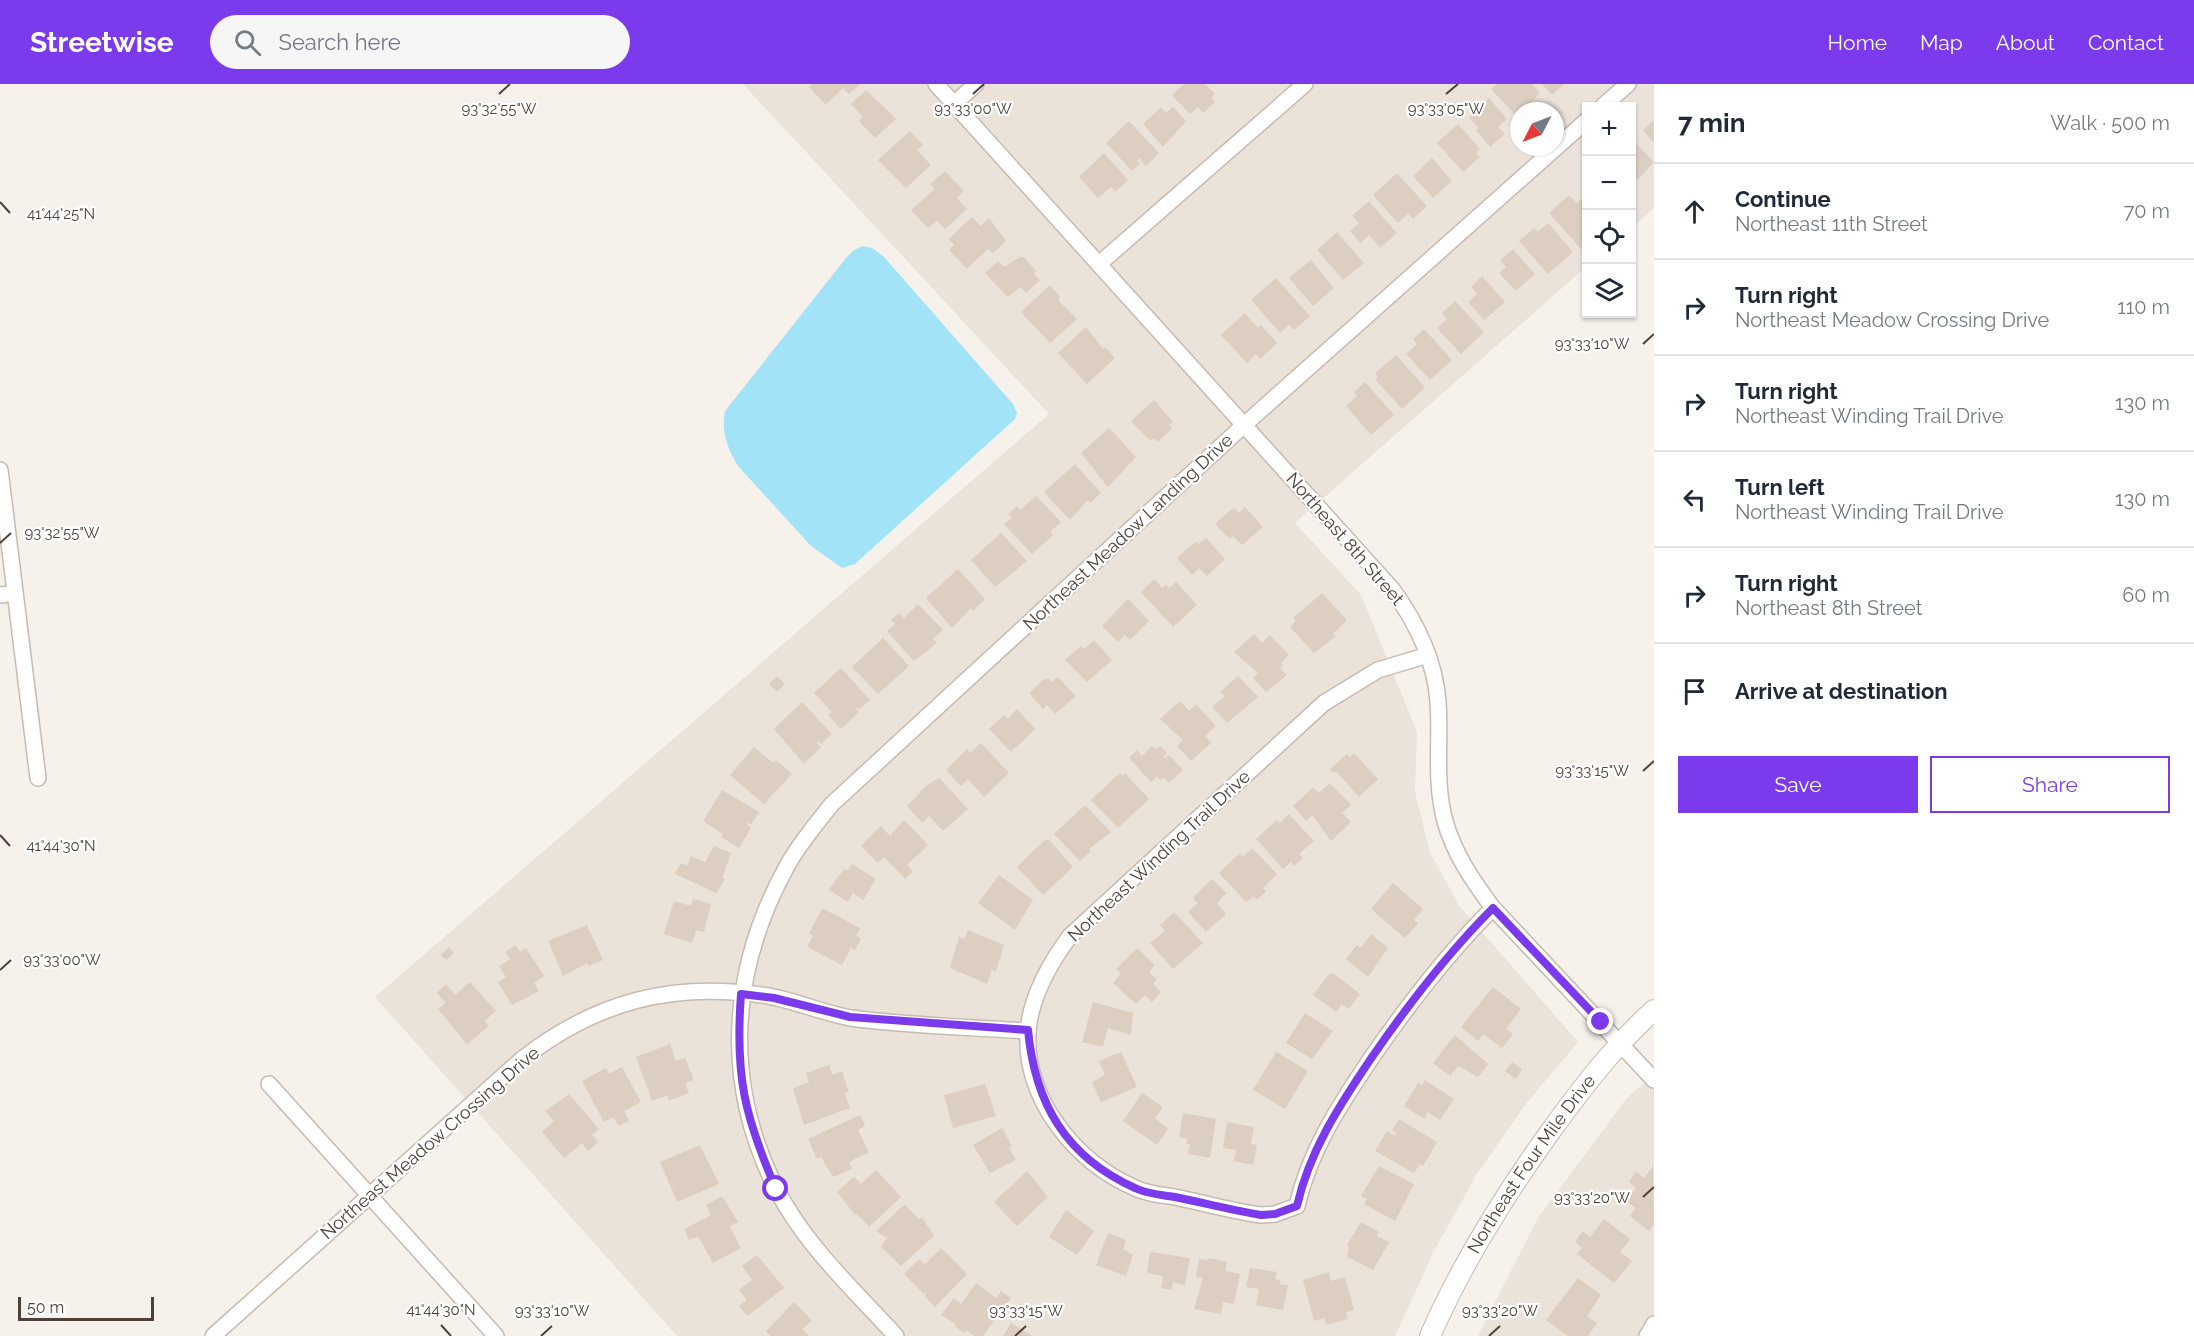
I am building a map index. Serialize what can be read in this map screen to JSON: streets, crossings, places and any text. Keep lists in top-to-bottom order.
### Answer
{
  "streets": {
    "street": [
      "Northeast Meadow Landing Drive",
      "Northeast 8th Street",
      "Northeast Winding Trail Drive",
      "Northeast Meadow Crossing Drive",
      "Northeast Four Mile Drive"
    ]
  },
  "crossings": [
    ["Northeast Meadow Landing Drive", "Northeast 8th Street"],
    ["Northeast Meadow Landing Drive", "Northeast Meadow Crossing Drive"],
    ["Northeast 8th Street", "Northeast Winding Trail Drive"],
    ["Northeast 8th Street", "Northeast Four Mile Drive"],
    ["Northeast Winding Trail Drive", "Northeast Meadow Crossing Drive"]
  ],
  "scale_bar": "50 m",
  "north": "bottom left",
  "page": {
    "header": "Streetwise",
    "search": "Search here",
    "nav": [
      "Home",
      "Map",
      "About",
      "Contact"
    ],
    "heading": ["7 min", "Walk · 500 m"],
    "map_buttons": ["+", "−"],
    "list": [
      ["Continue", "Northeast 11th Street", "70 m"],
      ["Turn right", "Northeast Meadow Crossing Drive", "110 m"],
      ["Turn right", "Northeast Winding Trail Drive", "130 m"],
      ["Turn left", "Northeast Winding Trail Drive", "130 m"],
      ["Turn right", "Northeast 8th Street", "60 m"],
      "Arrive at destination"
    ],
    "buttons": ["Save", "Share"],
    "scale": "50 m"
  },
  "coordinates": [
    "93°32'55\"W",
    "93°33'00\"W",
    "93°33'05\"W",
    "41°44'25\"N",
    "93°33'10\"W",
    "93°33'15\"W",
    "41°44'30\"N",
    "93°33'20\"W"
  ]
}
